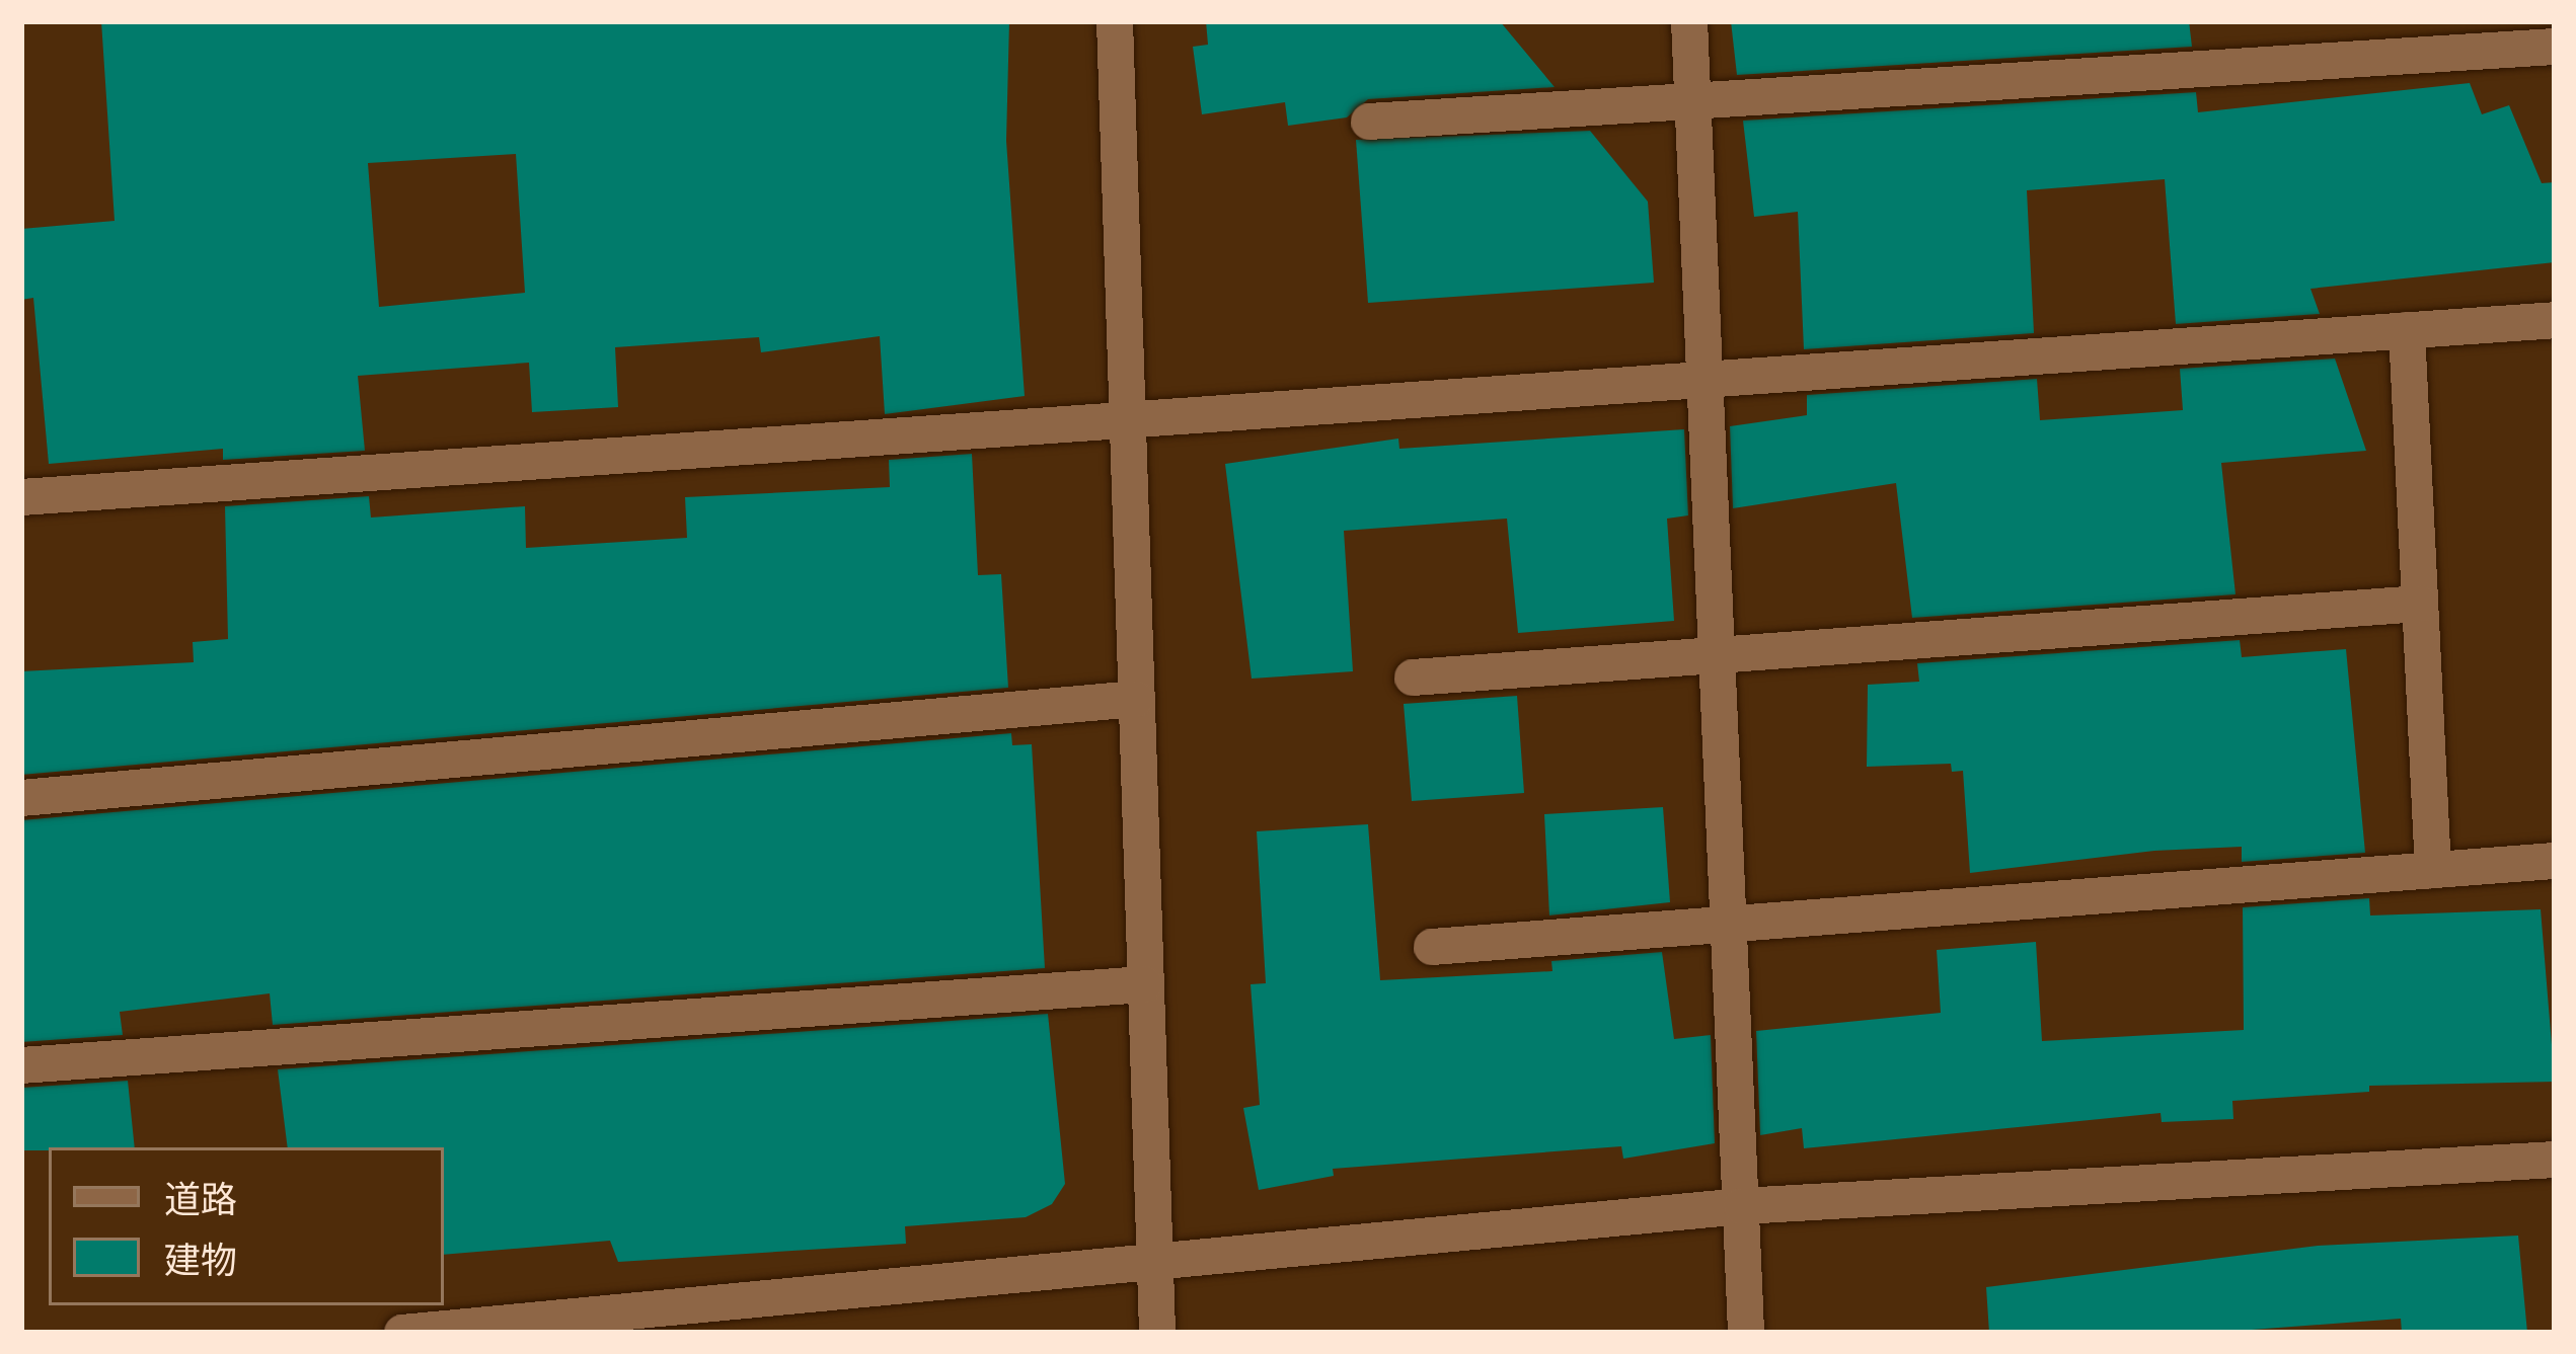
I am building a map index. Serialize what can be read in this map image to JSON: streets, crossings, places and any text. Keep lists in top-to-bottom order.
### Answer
{
  "legend": ["道路", "建物"]
}
